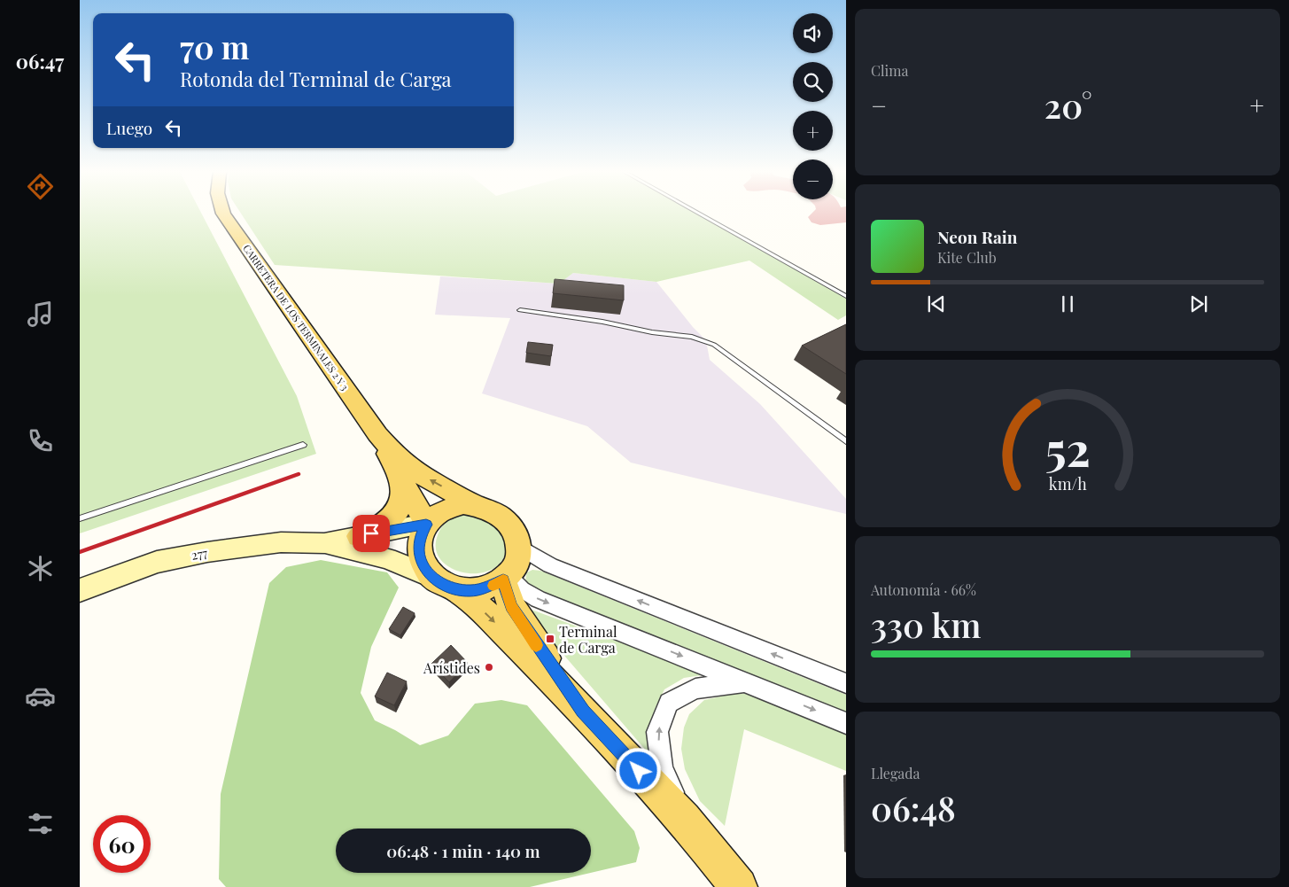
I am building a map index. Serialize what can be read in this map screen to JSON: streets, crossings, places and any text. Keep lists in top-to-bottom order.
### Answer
{
  "streets": {
    "main road": ["CARRETERA DE LOS TERMINALES 2 Y 3"],
    "street": ["277"]
  },
  "crossings": [
    ["CARRETERA DE LOS TERMINALES 2 Y 3", "277"]
  ],
  "places": {
    "transit": ["Terminal de Carga"],
    "other": ["Arístides"]
  },
  "page": {
    "tabs": "06:47",
    "tile": [
      "Clima",
      ["Autonomía · 66%", "330 km"],
      ["Llegada", "06:48"]
    ],
    "map_buttons": ["+", "−"],
    "turn": ["70 m", "Rotonda del Terminal de Carga"],
    "heat": ["−", "20°", "+"],
    "then": "Luego",
    "song": ["Neon Rain", "Kite Club"],
    "limit": "60",
    "trip": "06:48 · 1 min · 140 m",
    "gauge": ["52", "km/h"]
  }
}
